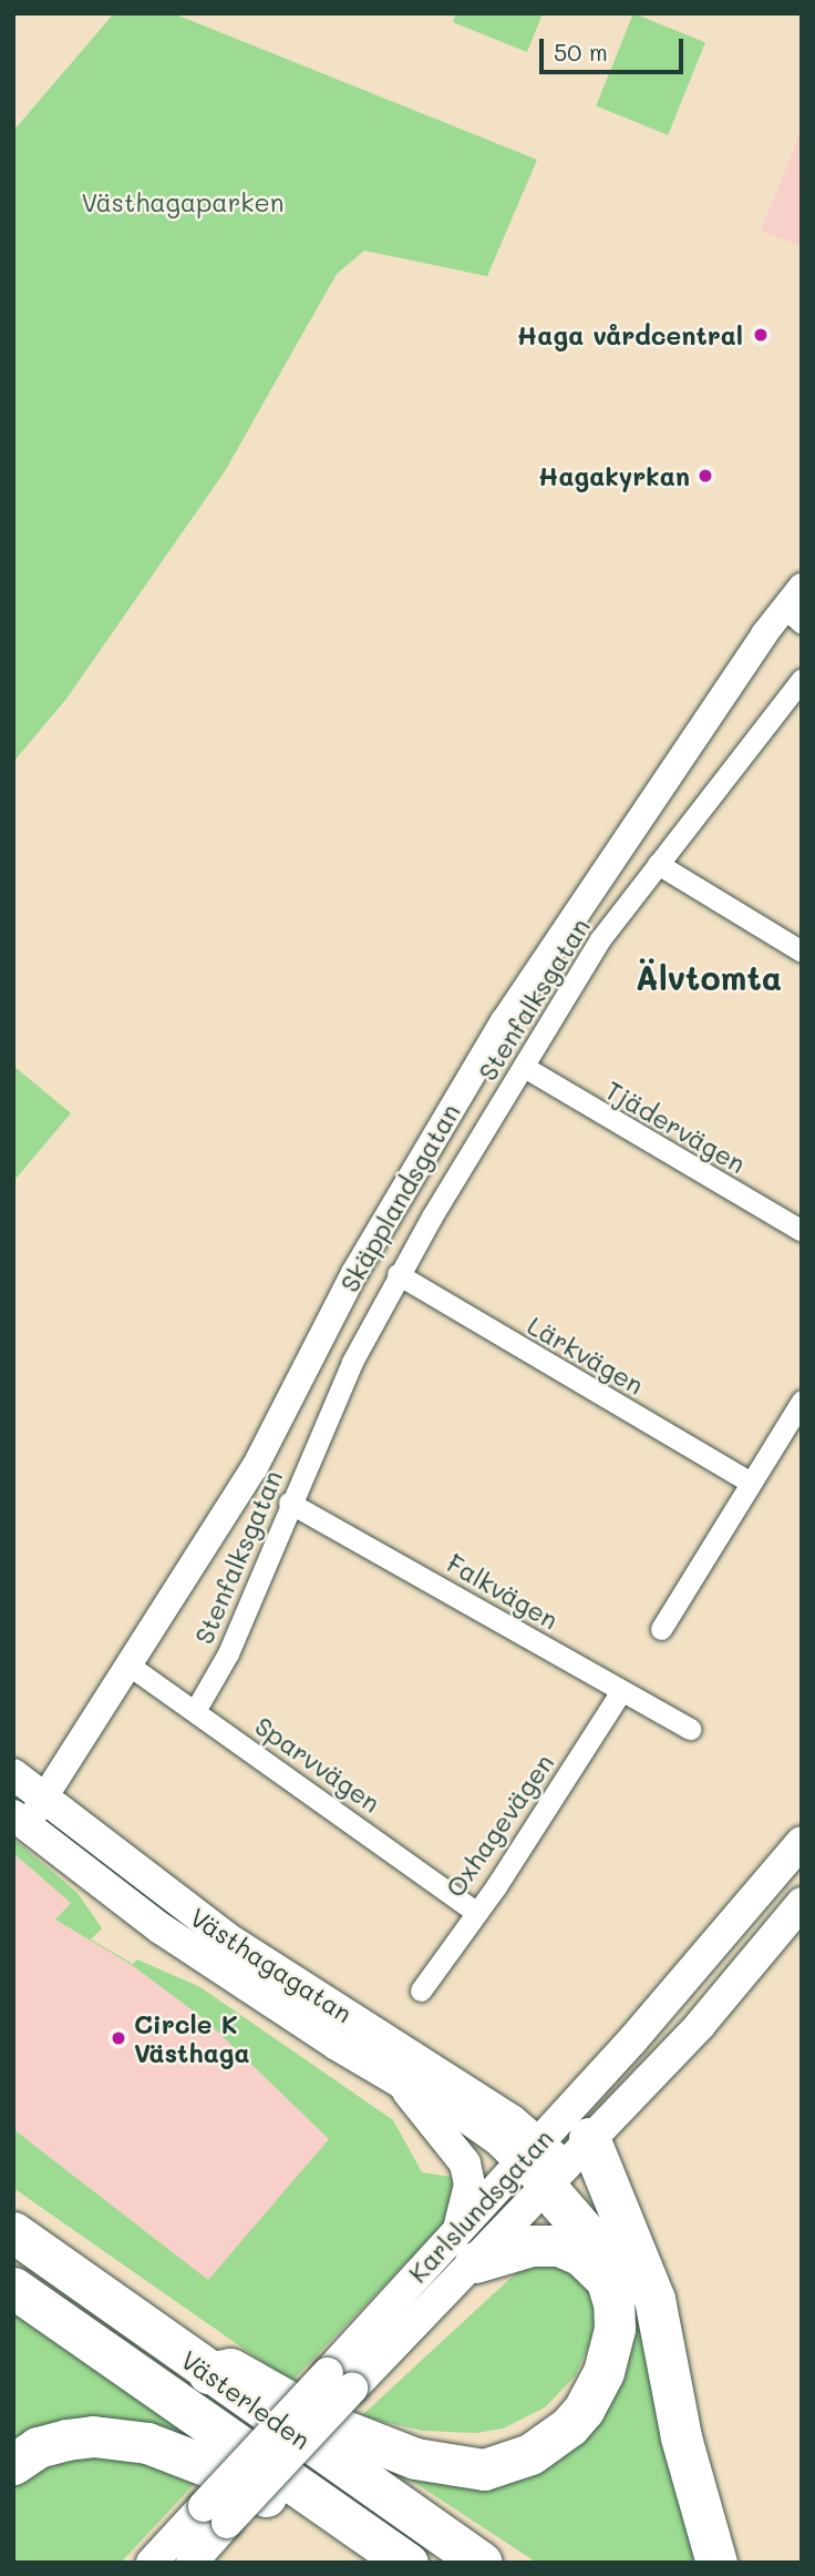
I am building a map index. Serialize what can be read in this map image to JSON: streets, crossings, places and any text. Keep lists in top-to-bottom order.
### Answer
{
  "streets": {
    "highway": ["Västerleden"],
    "main road": ["Västhagagatan", "Karlslundsgatan"],
    "street": [
      "Stenfalksgatan",
      "Tjädervägen",
      "Skäpplandsgatan",
      "Lärkvägen",
      "Falkvägen",
      "Sparvvägen",
      "Oxhagevägen"
    ]
  },
  "crossings": [
    ["Stenfalksgatan", "Tjädervägen"],
    ["Stenfalksgatan", "Lärkvägen"],
    ["Stenfalksgatan", "Falkvägen"],
    ["Stenfalksgatan", "Sparvvägen"],
    ["Skäpplandsgatan", "Sparvvägen"],
    ["Skäpplandsgatan", "Västhagagatan"],
    ["Falkvägen", "Oxhagevägen"],
    ["Sparvvägen", "Oxhagevägen"],
    ["Västhagagatan", "Karlslundsgatan"]
  ],
  "districts": ["Älvtomta"],
  "parks": ["Västhagaparken"],
  "places": ["Haga vårdcentral", "Hagakyrkan", "Circle K Västhaga"],
  "scale_bar": "50 m"
}
